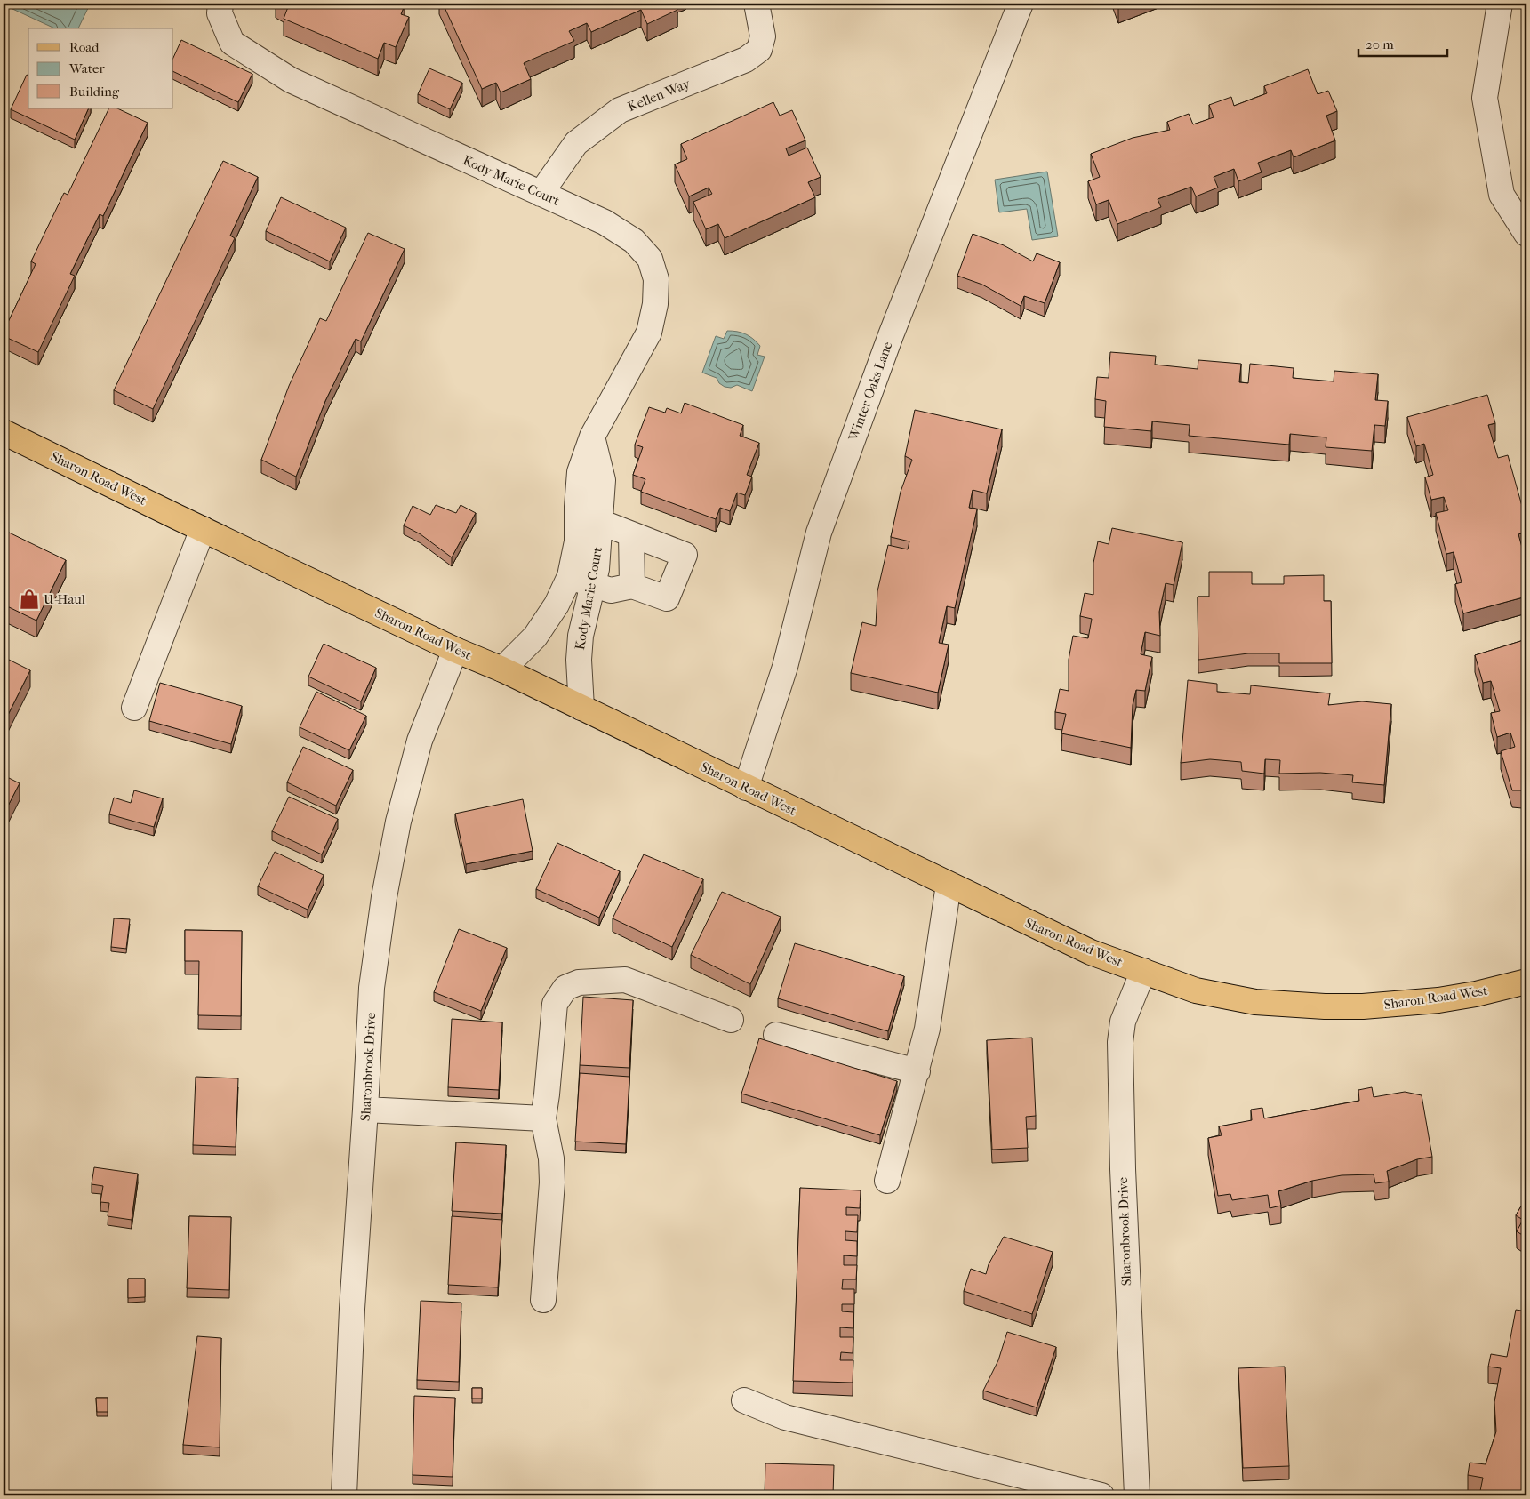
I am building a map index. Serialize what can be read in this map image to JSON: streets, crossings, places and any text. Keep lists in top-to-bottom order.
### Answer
{
  "streets": {
    "main road": ["Sharon Road West"],
    "street": [
      "Kellen Way",
      "Kody Marie Court",
      "Winter Oaks Lane",
      "Sharonbrook Drive"
    ]
  },
  "crossings": [
    ["Kellen Way", "Kody Marie Court"],
    ["Kody Marie Court", "Sharon Road West"],
    ["Winter Oaks Lane", "Sharon Road West"],
    ["Sharon Road West", "Sharonbrook Drive"]
  ],
  "places": {
    "shop": ["U-Haul"]
  },
  "legend": ["Road", "Water", "Building"],
  "scale_bar": "20 m"
}
